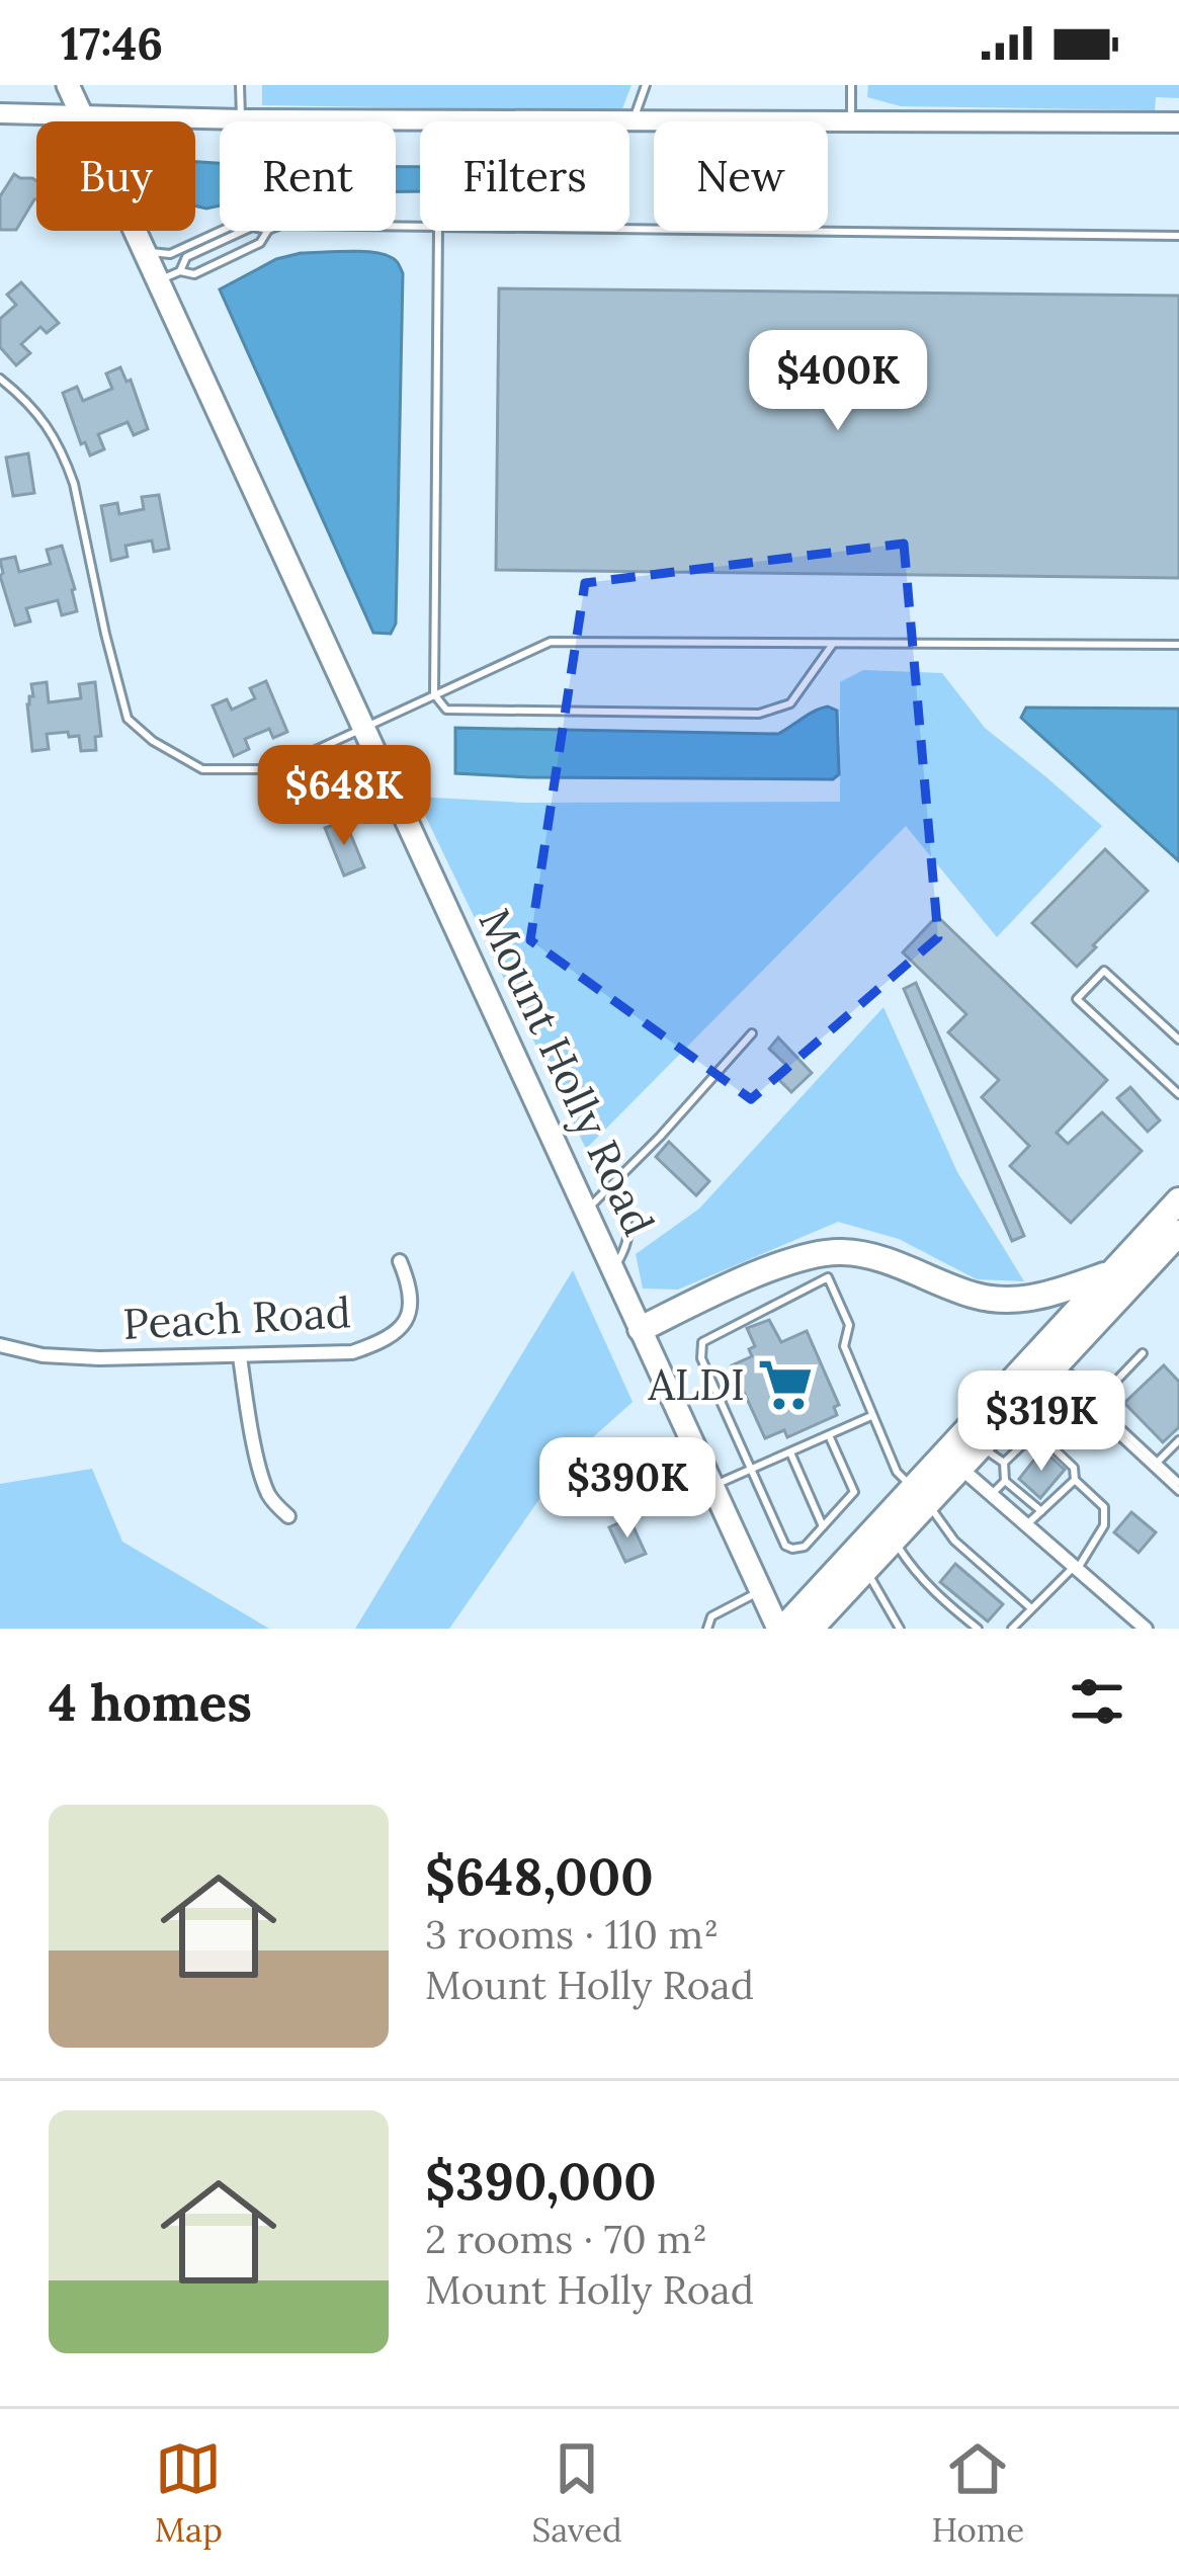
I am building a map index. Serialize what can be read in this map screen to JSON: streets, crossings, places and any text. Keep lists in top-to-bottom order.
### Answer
{
  "streets": {
    "main road": ["Mount Holly Road"],
    "street": ["Peach Road"]
  },
  "places": {
    "supermarket": ["ALDI"]
  },
  "page": {
    "status": "17:46",
    "chip": [
      "Buy",
      "Rent",
      "Filters",
      "New"
    ],
    "price": [
      "$400K",
      "$648K",
      "$319K",
      "$390K"
    ],
    "heading": "4 homes",
    "list": [
      {
        "name": "$648,000",
        "note": "3 rooms · 110 m² · Mount Holly Road"
      },
      {
        "name": "$390,000",
        "note": "2 rooms · 70 m² · Mount Holly Road"
      }
    ],
    "tabs": ["Map", "Saved", "Home"]
  }
}
